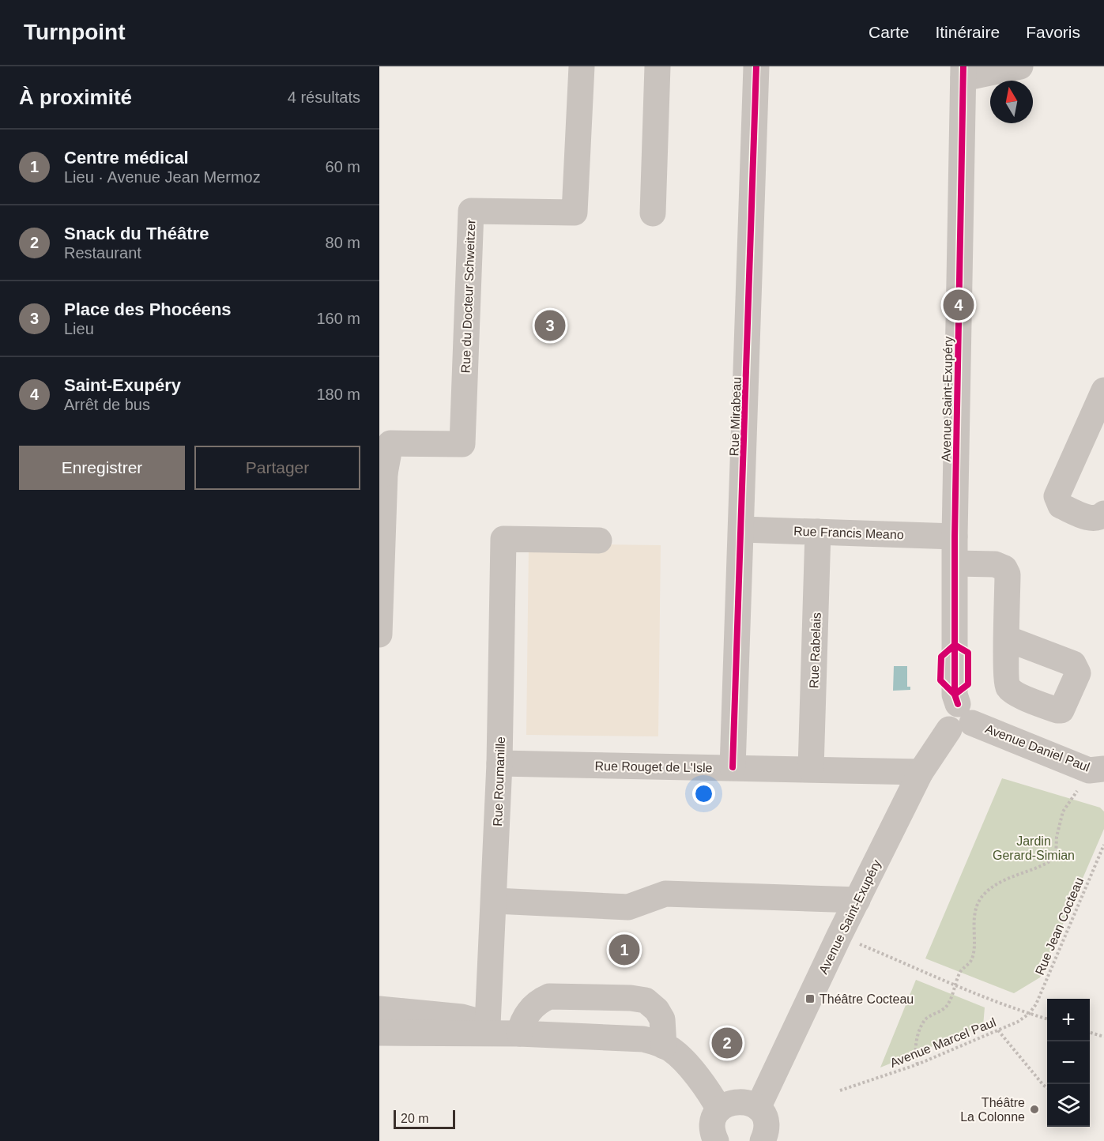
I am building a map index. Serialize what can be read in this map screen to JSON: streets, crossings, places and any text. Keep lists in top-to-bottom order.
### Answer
{
  "streets": {
    "street": [
      "Rue du Docteur Schweitzer",
      "Avenue Saint-Exupéry",
      "Rue Mirabeau",
      "Rue Francis Meano",
      "Rue Rabelais",
      "Avenue Daniel Paul",
      "Rue Rouget de L'Isle",
      "Rue Roumanille"
    ],
    "path": ["Rue Jean Cocteau", "Avenue Marcel Paul"]
  },
  "crossings": [
    ["Avenue Saint-Exupéry", "Rue Francis Meano"],
    ["Avenue Saint-Exupéry", "Avenue Daniel Paul"],
    ["Avenue Saint-Exupéry", "Rue Rouget de L'Isle"],
    ["Rue Mirabeau", "Rue Francis Meano"],
    ["Rue Mirabeau", "Rue Rouget de L'Isle"],
    ["Rue Francis Meano", "Rue Rabelais"],
    ["Rue Rabelais", "Rue Rouget de L'Isle"],
    ["Rue Rouget de L'Isle", "Rue Roumanille"],
    ["Rue Jean Cocteau", "Avenue Marcel Paul"]
  ],
  "parks": ["Jardin Gerard-Simian"],
  "places": {
    "transit": ["Théâtre Cocteau"],
    "other": ["Théâtre La Colonne"]
  },
  "scale_bar": "20 m",
  "north": "top",
  "page": {
    "header": "Turnpoint",
    "nav": ["Carte", "Itinéraire", "Favoris"],
    "heading": ["À proximité", "4 résultats"],
    "list": [
      {
        "mark": "1",
        "name": "Centre médical",
        "note": "Lieu · Avenue Jean Mermoz",
        "value": "60 m"
      },
      {
        "mark": "2",
        "name": "Snack du Théâtre",
        "note": "Restaurant",
        "value": "80 m"
      },
      {
        "mark": "3",
        "name": "Place des Phocéens",
        "note": "Lieu",
        "value": "160 m"
      },
      {
        "mark": "4",
        "name": "Saint-Exupéry",
        "note": "Arrêt de bus",
        "value": "180 m"
      }
    ],
    "pins": [
      "4",
      "3",
      "1",
      "2"
    ],
    "buttons": ["Enregistrer", "Partager"],
    "map_buttons": ["+", "−"],
    "scale": "20 m"
  }
}
